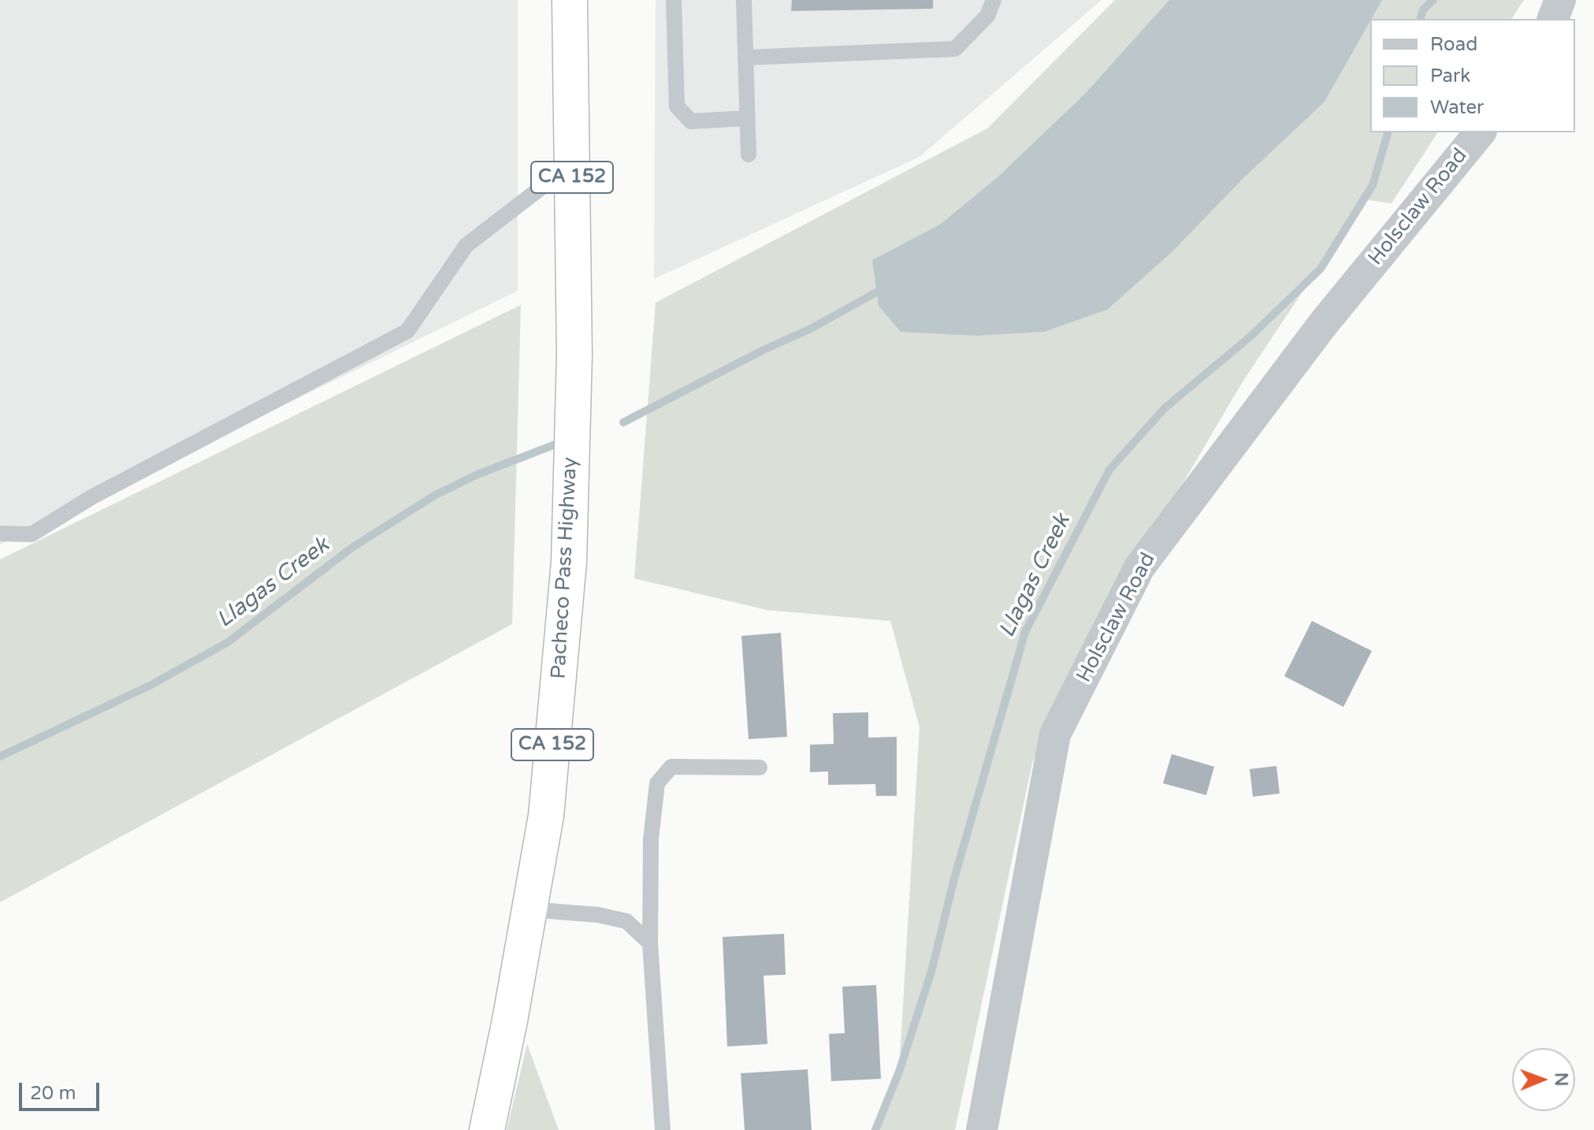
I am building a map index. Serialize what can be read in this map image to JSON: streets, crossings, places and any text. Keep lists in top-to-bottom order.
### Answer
{
  "streets": {
    "highway": ["CA 152", "Pacheco Pass Highway"],
    "street": ["Holsclaw Road"]
  },
  "water": ["Llagas Creek"],
  "legend": ["Road", "Park", "Water"],
  "scale_bar": "20 m",
  "north": "right"
}
